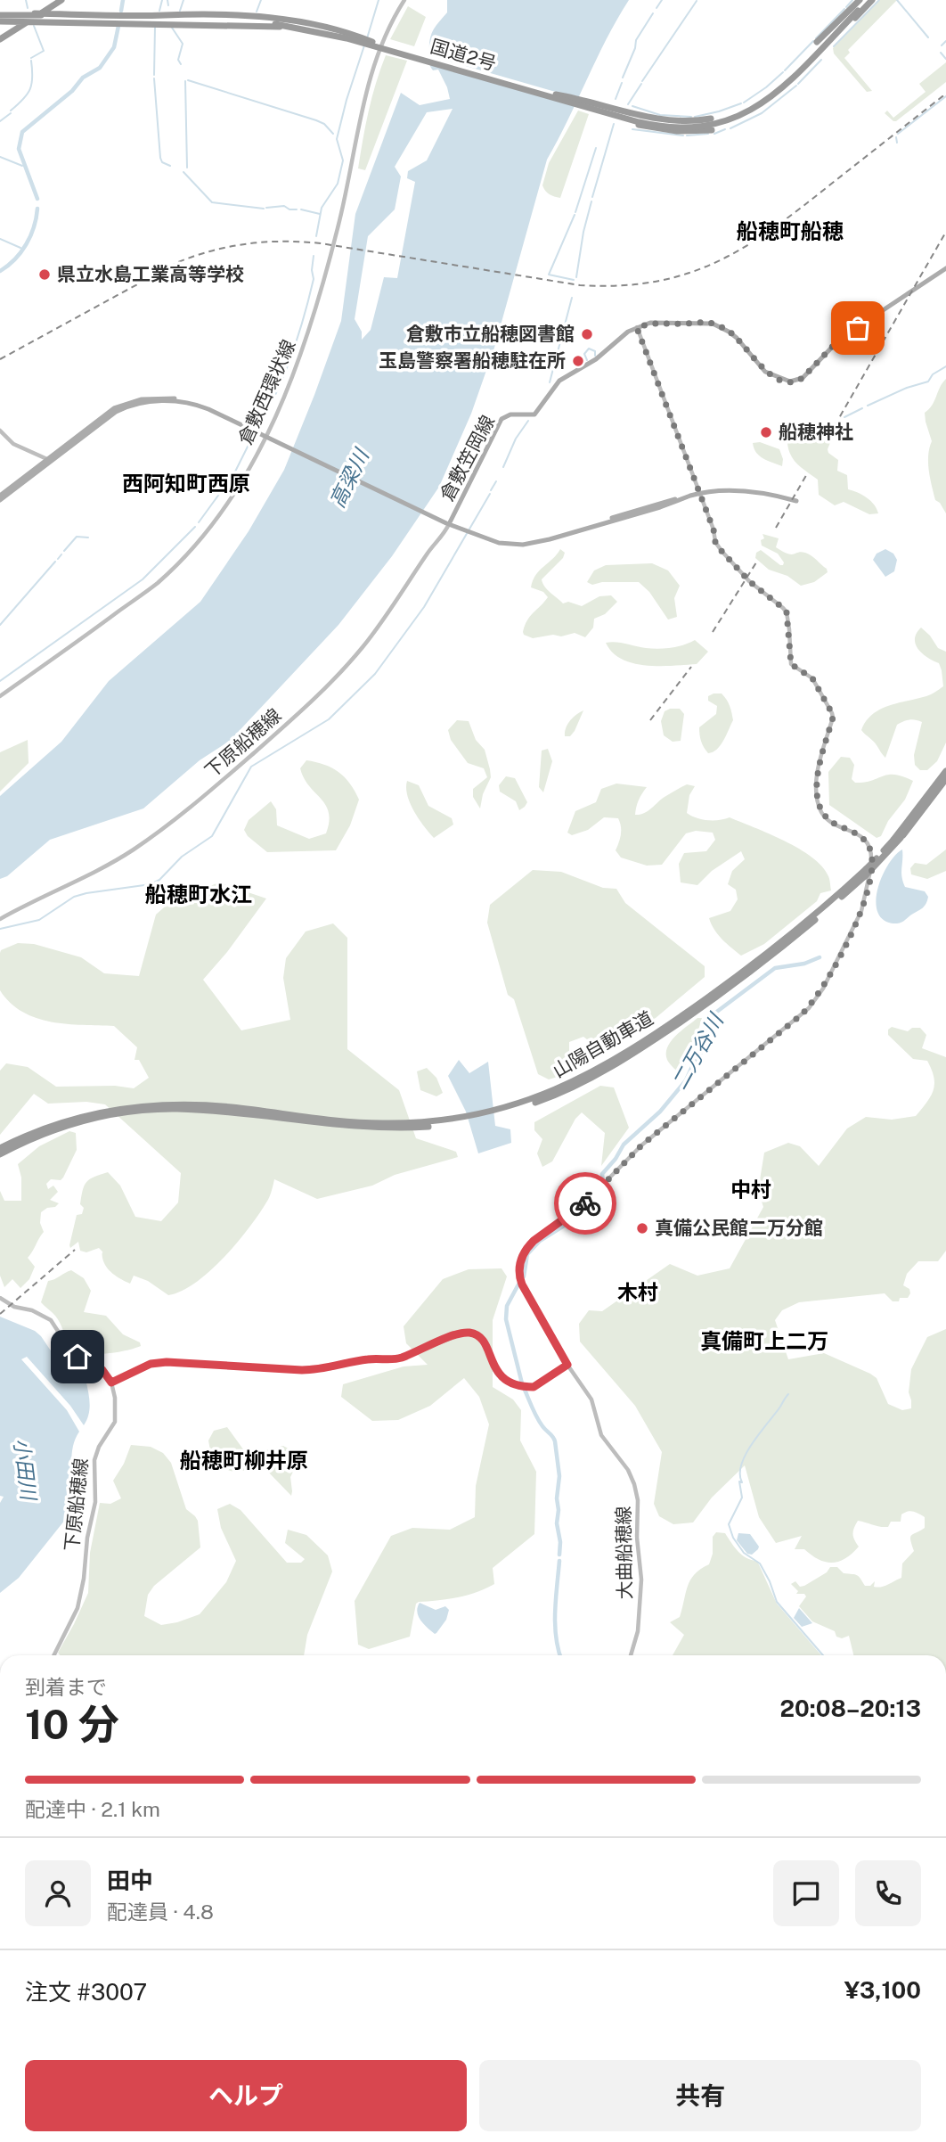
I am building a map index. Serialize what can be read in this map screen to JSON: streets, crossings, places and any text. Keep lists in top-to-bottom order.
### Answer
{
  "streets": {
    "highway": ["国道2号", "山陽自動車道"],
    "main road": [
      "倉敷西環状線",
      "倉敷笠岡線",
      "下原船穂線",
      "大曲船穂線"
    ]
  },
  "crossings": [
    ["倉敷西環状線", "倉敷笠岡線"],
    ["倉敷笠岡線", "下原船穂線"],
    ["倉敷笠岡線", "大曲船穂線"]
  ],
  "districts": [
    "船穂町船穂",
    "西阿知町西原",
    "船穂町水江",
    "中村",
    "木村",
    "真備町上二万",
    "船穂町柳井原"
  ],
  "water": ["高梁川", "二万谷川", "小田川"],
  "places": [
    "県立水島工業高等学校",
    "倉敷市立船穂図書館",
    "玉島警察署船穂駐在所",
    "船穂神社",
    "真備公民館二万分館"
  ],
  "page": {
    "heading": ["10 分", "到着まで", "20:08–20:13"],
    "panel": [
      "田中",
      "配達員 · 4.8",
      "注文 #3007",
      "¥3,100"
    ],
    "bar": "配達中 · 2.1 km",
    "buttons": ["ヘルプ", "共有"]
  }
}
